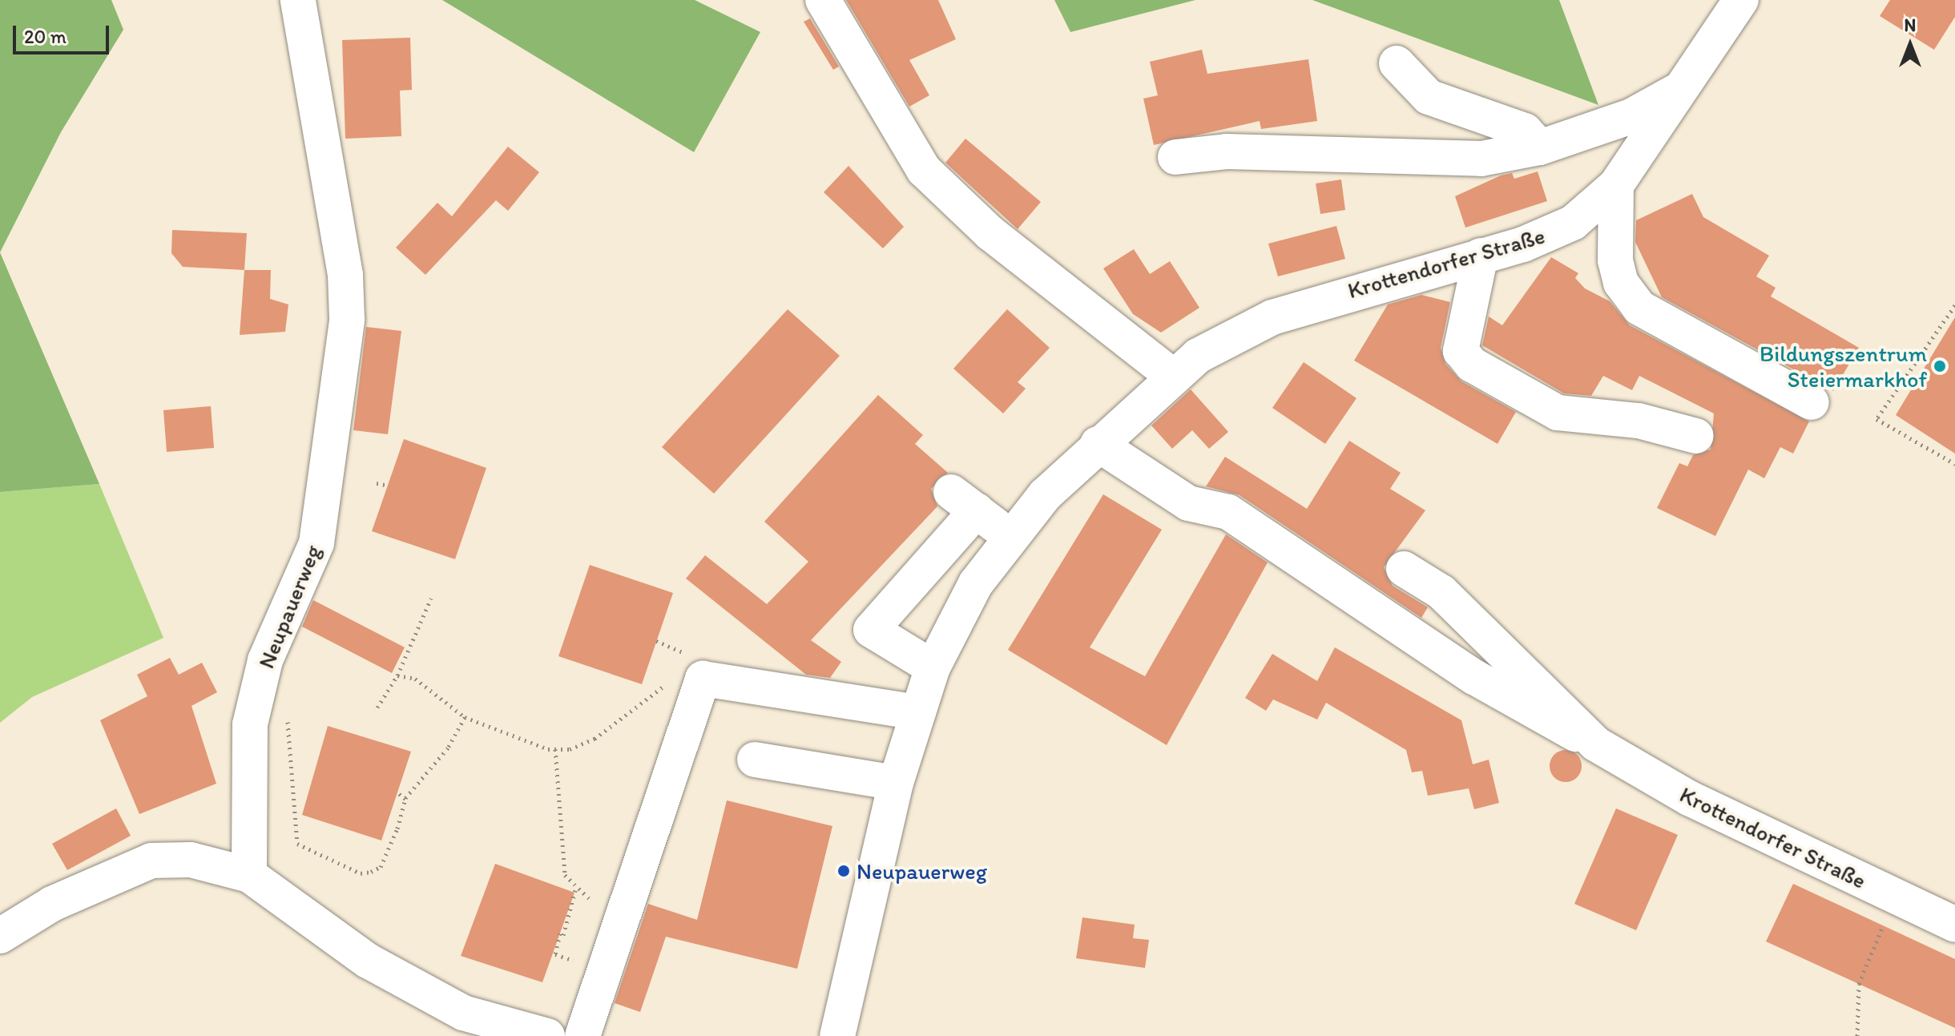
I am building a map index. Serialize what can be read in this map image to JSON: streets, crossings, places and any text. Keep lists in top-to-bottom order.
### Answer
{
  "streets": {
    "street": ["Krottendorfer Straße", "Neupauerweg"]
  },
  "places": ["Bildungszentrum Steiermarkhof", "Neupauerweg"],
  "scale_bar": "20 m",
  "north": "top"
}
